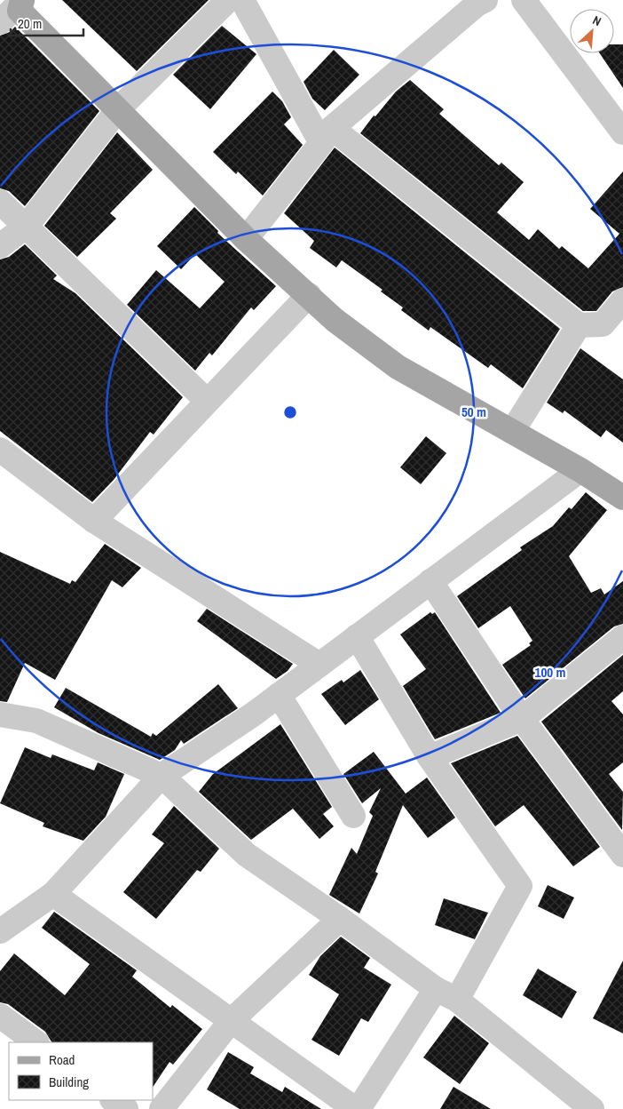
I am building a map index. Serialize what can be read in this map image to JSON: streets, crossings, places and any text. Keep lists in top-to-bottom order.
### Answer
{
  "legend": ["Road", "Building"],
  "scale_bar": "20 m",
  "north": "top right",
  "rings": ["50 m", "100 m"]
}
